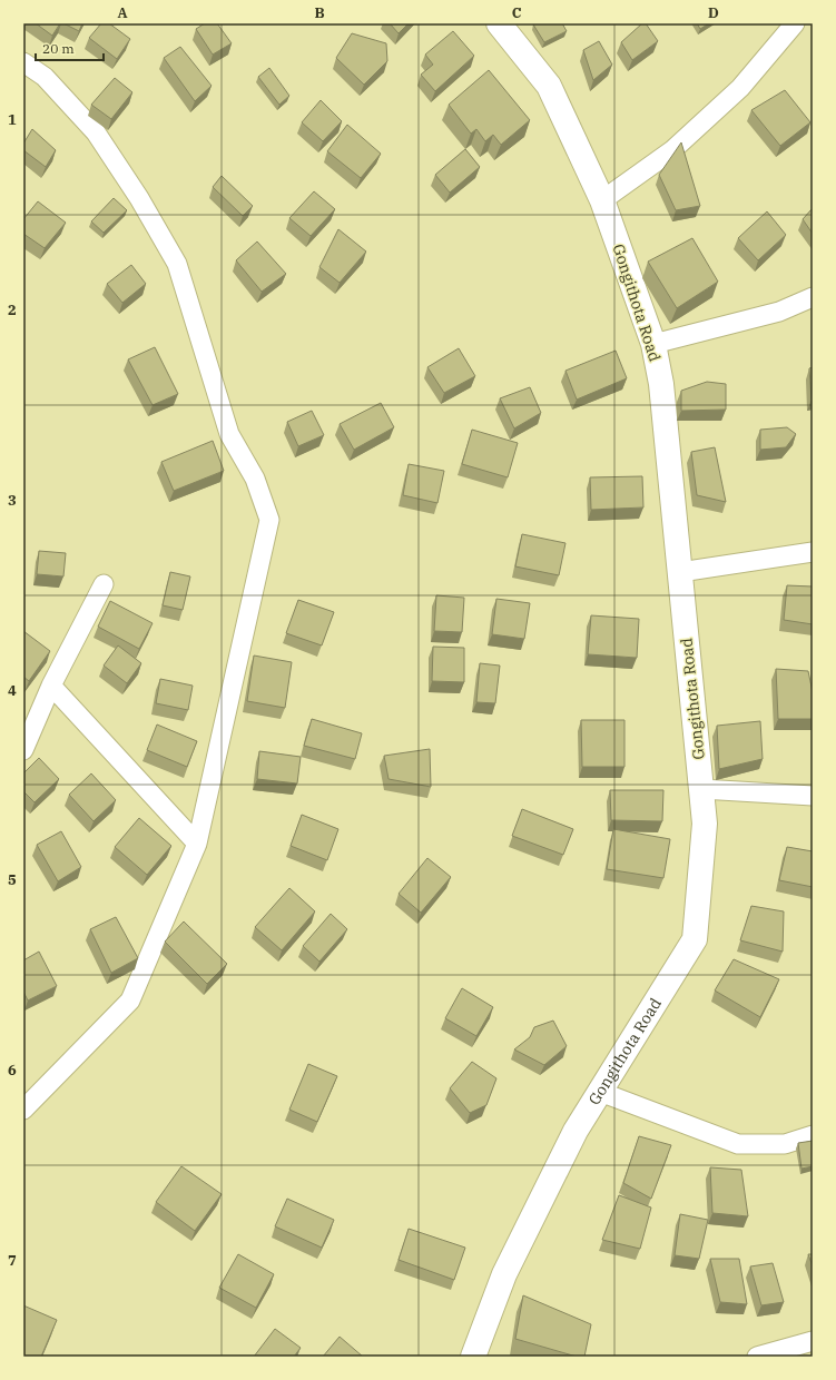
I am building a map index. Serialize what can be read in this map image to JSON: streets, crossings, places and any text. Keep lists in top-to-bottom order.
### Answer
{
  "streets": {
    "street": ["Gongithota Road"]
  },
  "scale_bar": "20 m",
  "grid": {
    "columns": [
      "A",
      "B",
      "C",
      "D"
    ],
    "rows": [
      "1",
      "2",
      "3",
      "4",
      "5",
      "6",
      "7"
    ]
  }
}
